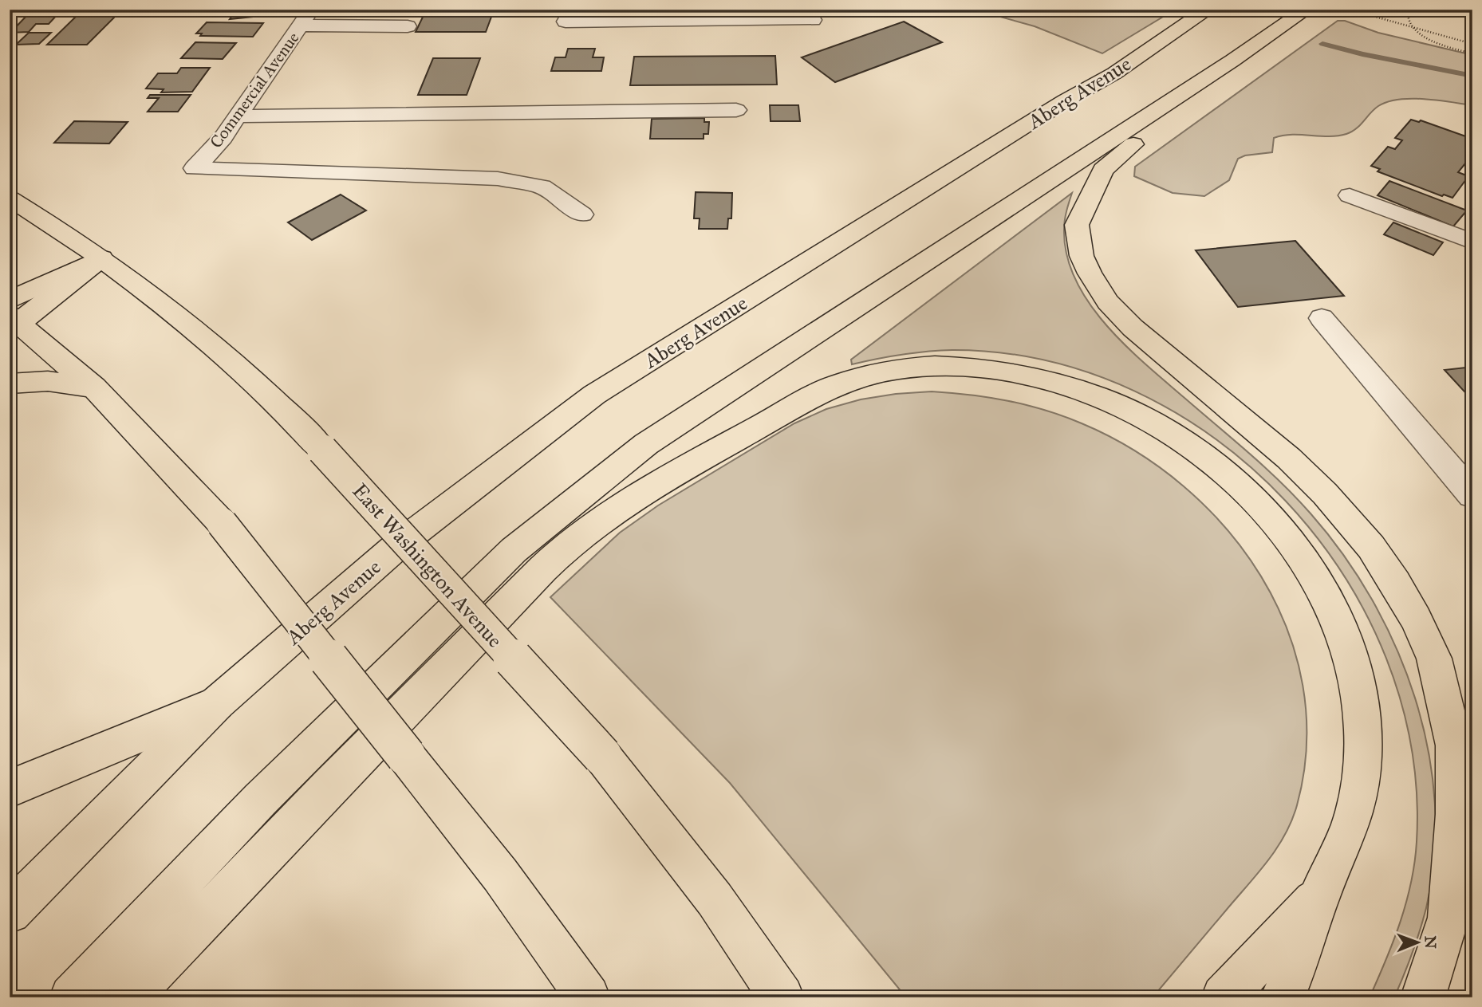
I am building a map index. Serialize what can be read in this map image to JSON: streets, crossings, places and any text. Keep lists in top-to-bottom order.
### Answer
{
  "streets": {
    "main road": ["Aberg Avenue", "East Washington Avenue"],
    "street": ["Commercial Avenue"]
  },
  "north": "right"
}
